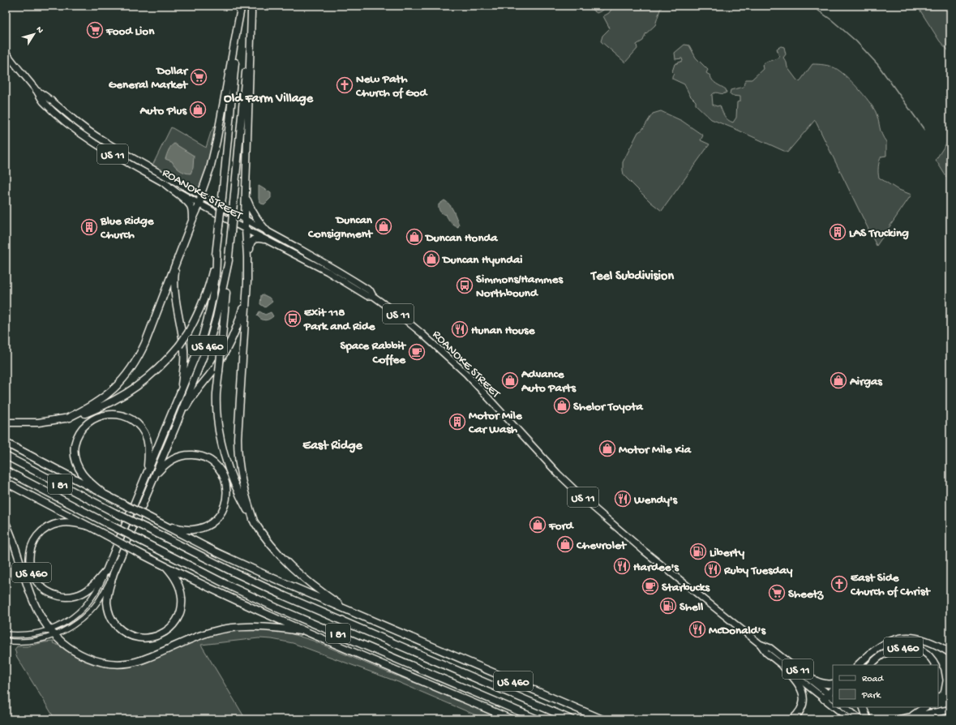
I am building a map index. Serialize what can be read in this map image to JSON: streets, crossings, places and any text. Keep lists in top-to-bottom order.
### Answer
{
  "streets": {
    "highway": ["US 460", "I 81"],
    "main road": ["US 11", "ROANOKE STREET"]
  },
  "districts": ["Old Farm Village", "Teel Subdivision", "East Ridge"],
  "places": {
    "supermarket": ["Food Lion", "Dollar General Market", "Sheetz"],
    "church": ["New Path Church of God", "East Side Church of Christ"],
    "shop": [
      "Auto Plus",
      "Duncan Consignment",
      "Duncan Honda",
      "Duncan Hyundai",
      "Advance Auto Parts",
      "Airgas",
      "Shelor Toyota",
      "Motor Mile Kia",
      "Ford",
      "Chevrolet"
    ],
    "building": ["Blue Ridge Church", "LAS Trucking", "Motor Mile Car Wash"],
    "bus stop": ["Simmons/Hammes Northbound", "Exit 118 Park and Ride"],
    "restaurant": [
      "Hunan House",
      "Wendy's",
      "Hardee's",
      "Ruby Tuesday",
      "McDonald's"
    ],
    "cafe": ["Space Rabbit Coffee", "Starbucks"],
    "fuel station": ["Liberty", "Shell"]
  },
  "legend": ["Road", "Park"],
  "north": "top right"
}
